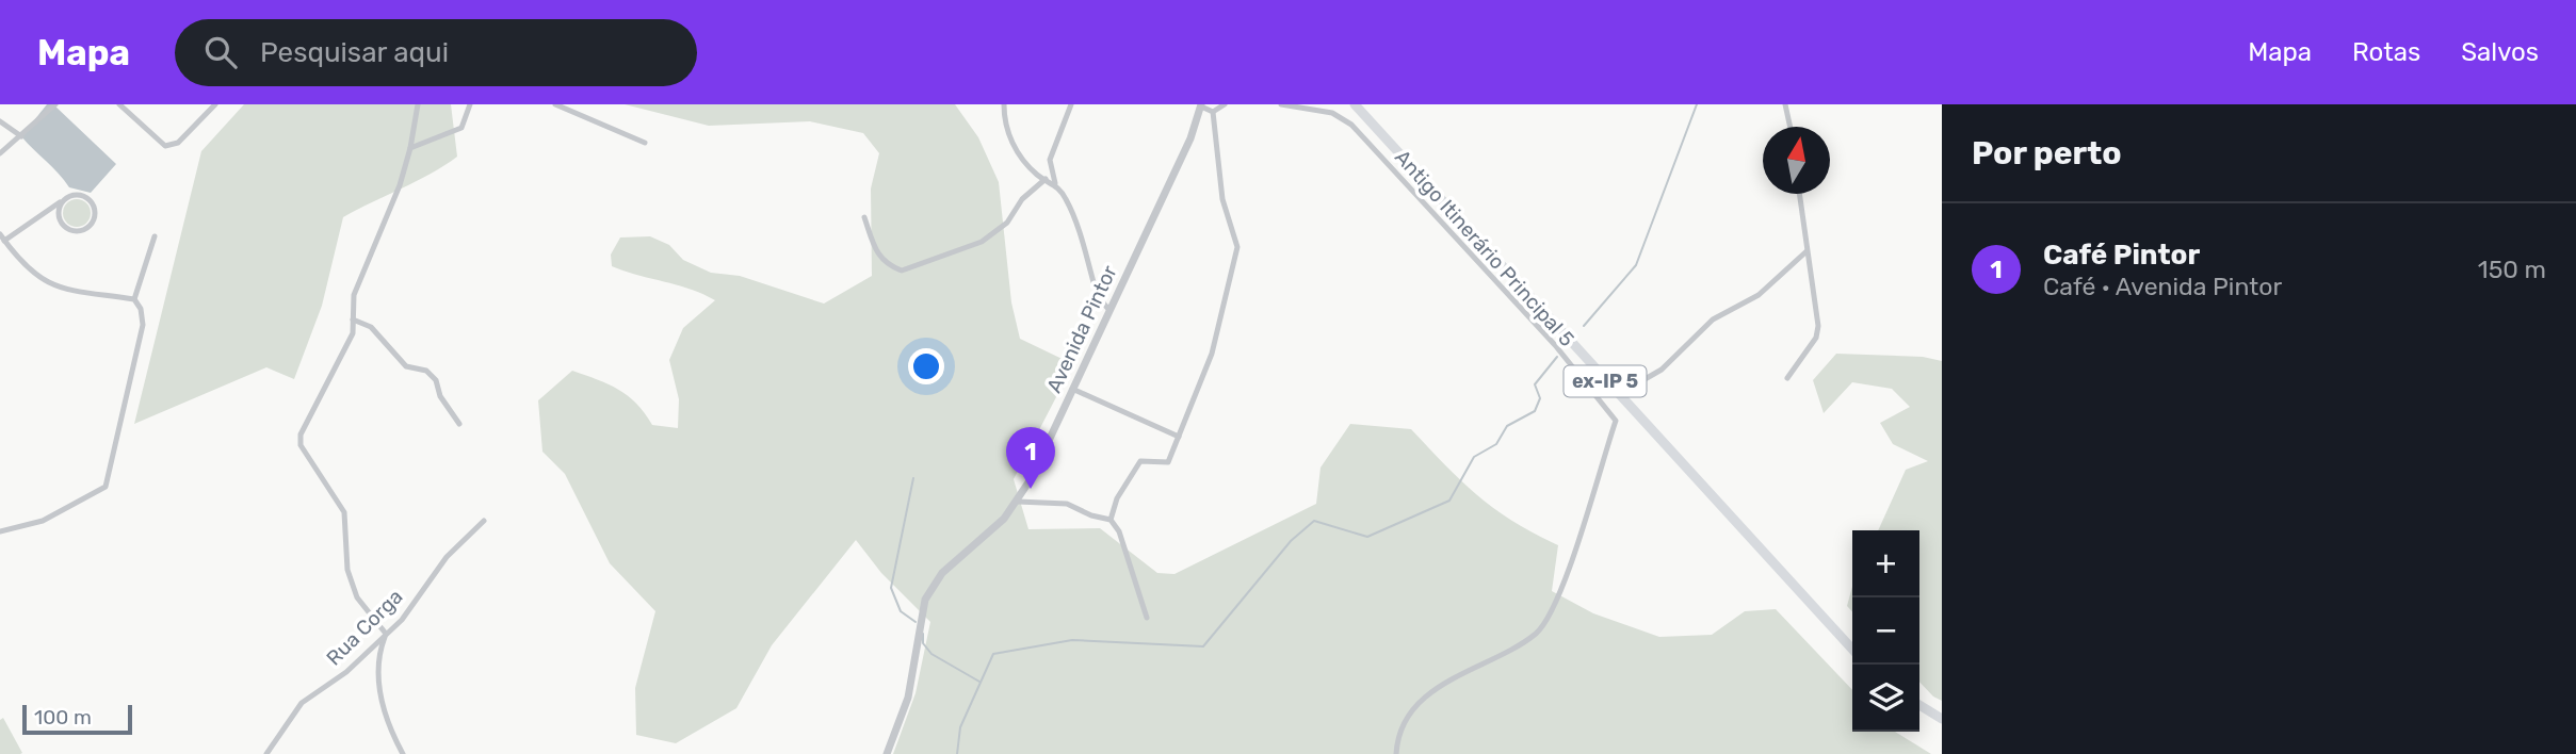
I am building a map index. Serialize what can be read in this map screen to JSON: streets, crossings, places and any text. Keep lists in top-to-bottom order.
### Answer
{
  "streets": {
    "highway": ["Antigo Itinerário Principal 5", "ex-IP 5"],
    "street": ["Avenida Pintor", "Rua Corga"]
  },
  "scale_bar": "100 m",
  "north": "top",
  "page": {
    "header": "Mapa",
    "search": "Pesquisar aqui",
    "nav": ["Mapa", "Rotas", "Salvos"],
    "heading": "Por perto",
    "list": [
      {
        "mark": "1",
        "name": "Café Pintor",
        "note": "Café · Avenida Pintor",
        "value": "150 m"
      }
    ],
    "pins": "1",
    "map_buttons": ["+", "−"],
    "scale": "100 m"
  }
}
